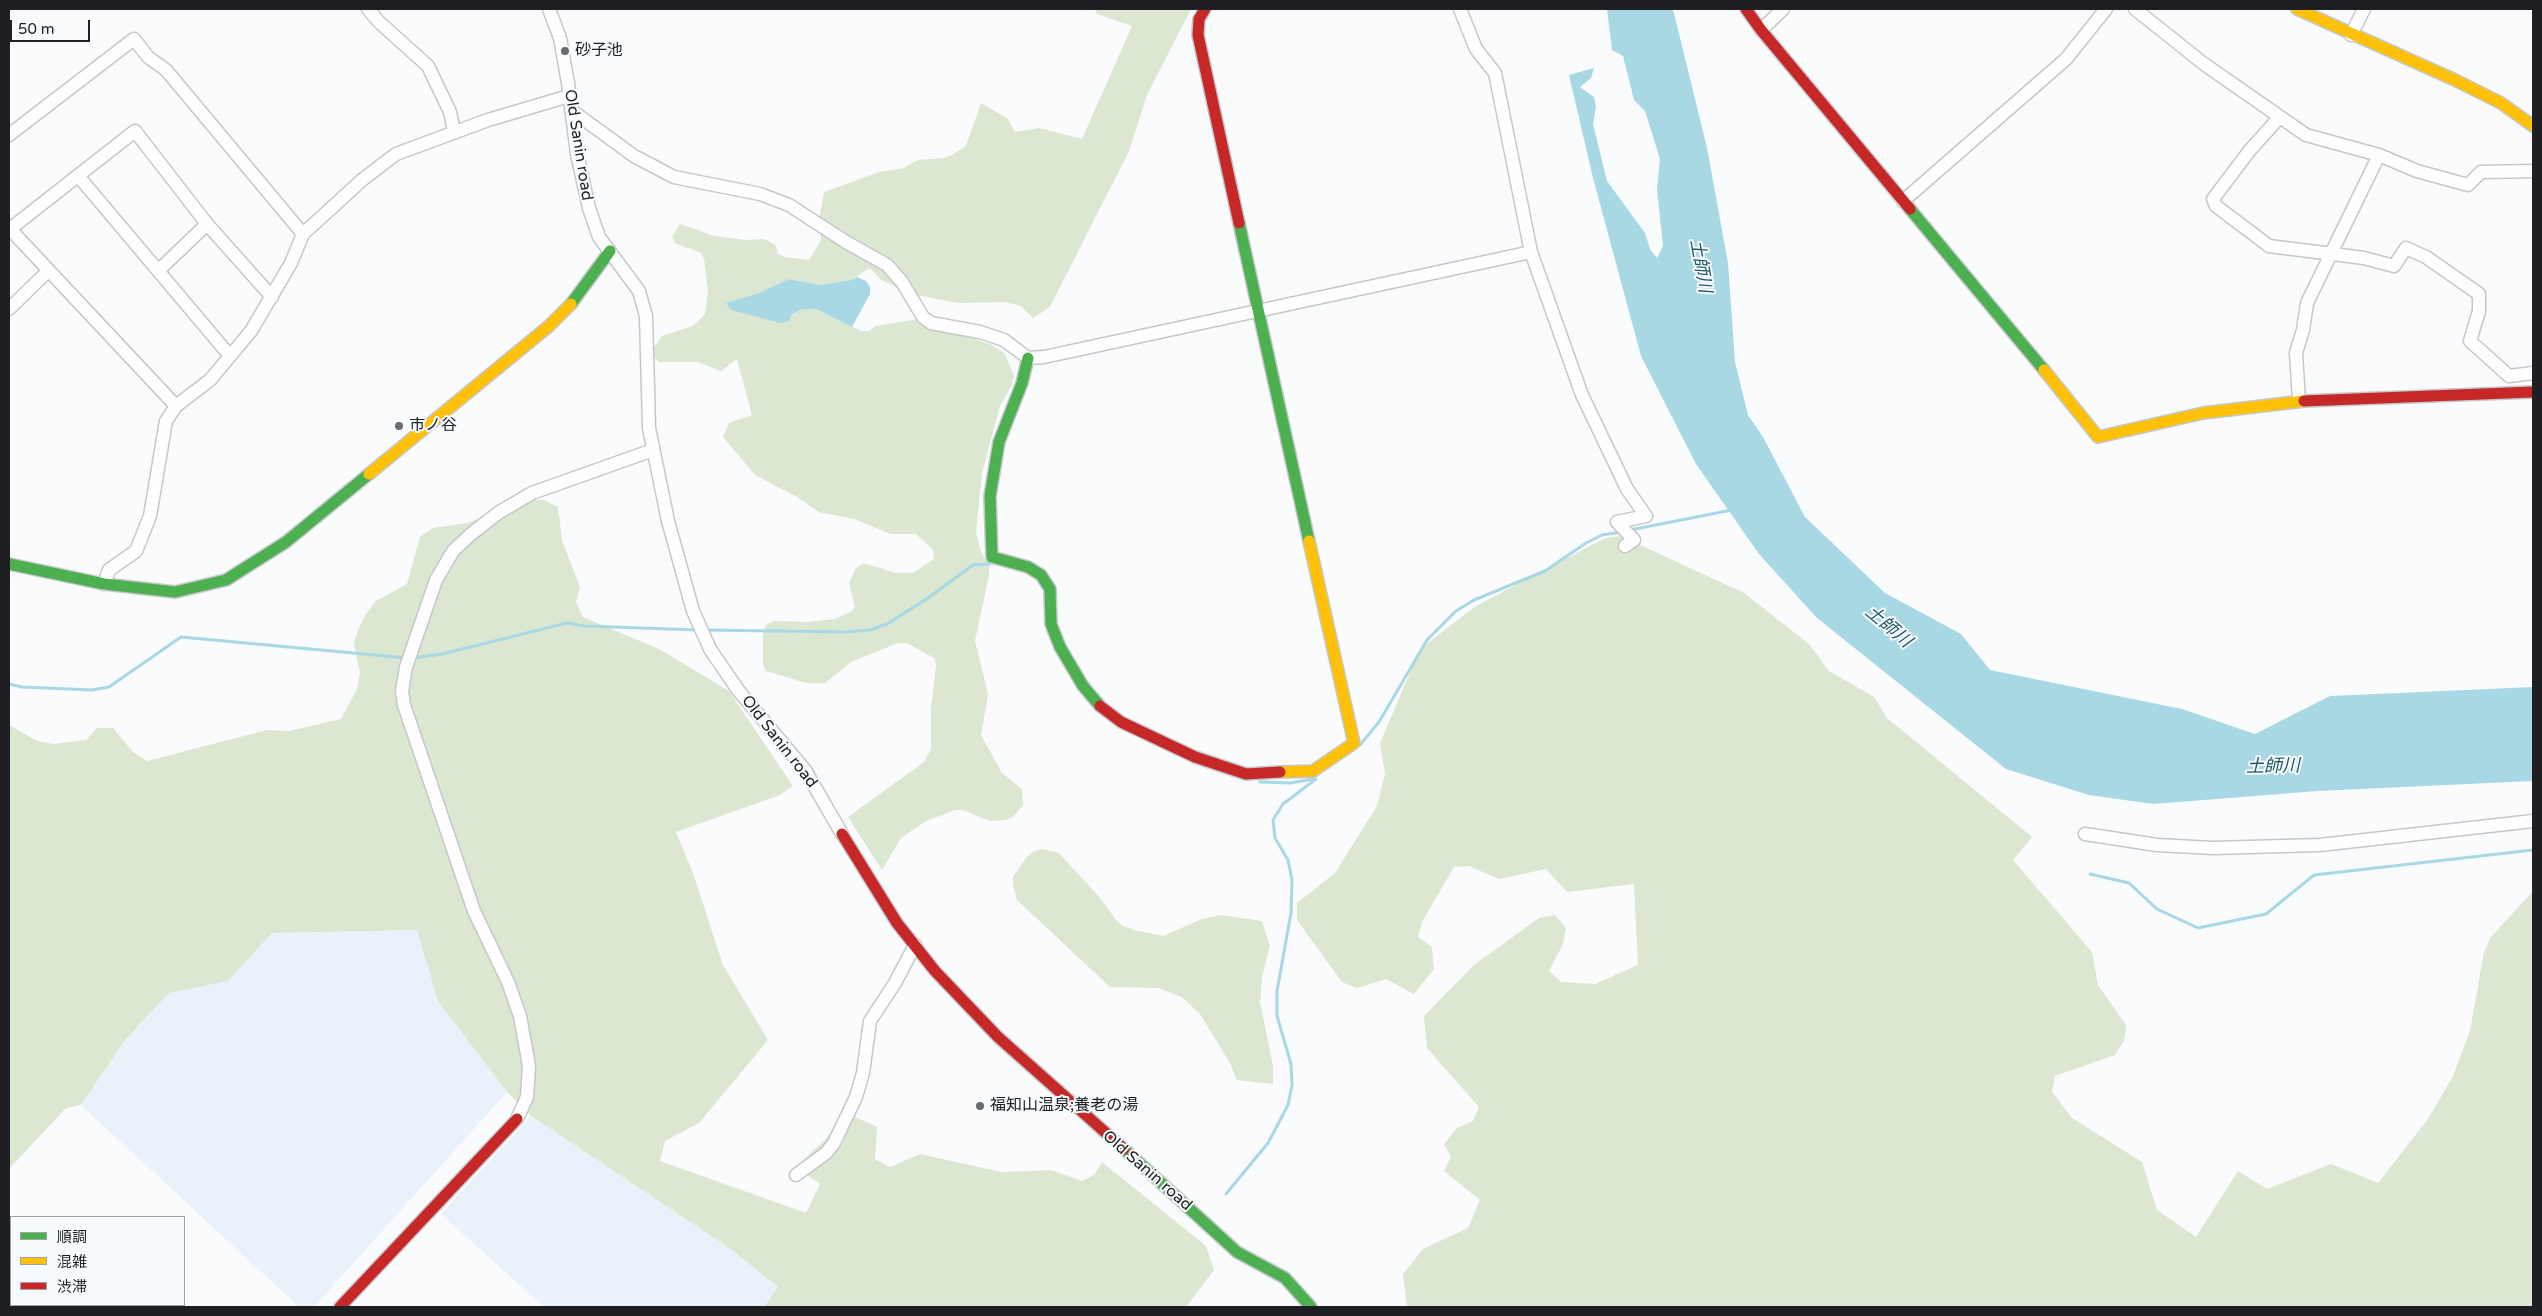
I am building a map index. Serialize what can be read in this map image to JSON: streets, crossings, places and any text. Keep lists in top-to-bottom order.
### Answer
{
  "streets": {
    "street": ["Old Sanin road"]
  },
  "water": ["土師川"],
  "places": ["砂子池", "市ノ谷", "福知山温泉;養老の湯"],
  "legend": ["順調", "混雑", "渋滞"],
  "scale_bar": "50 m"
}
